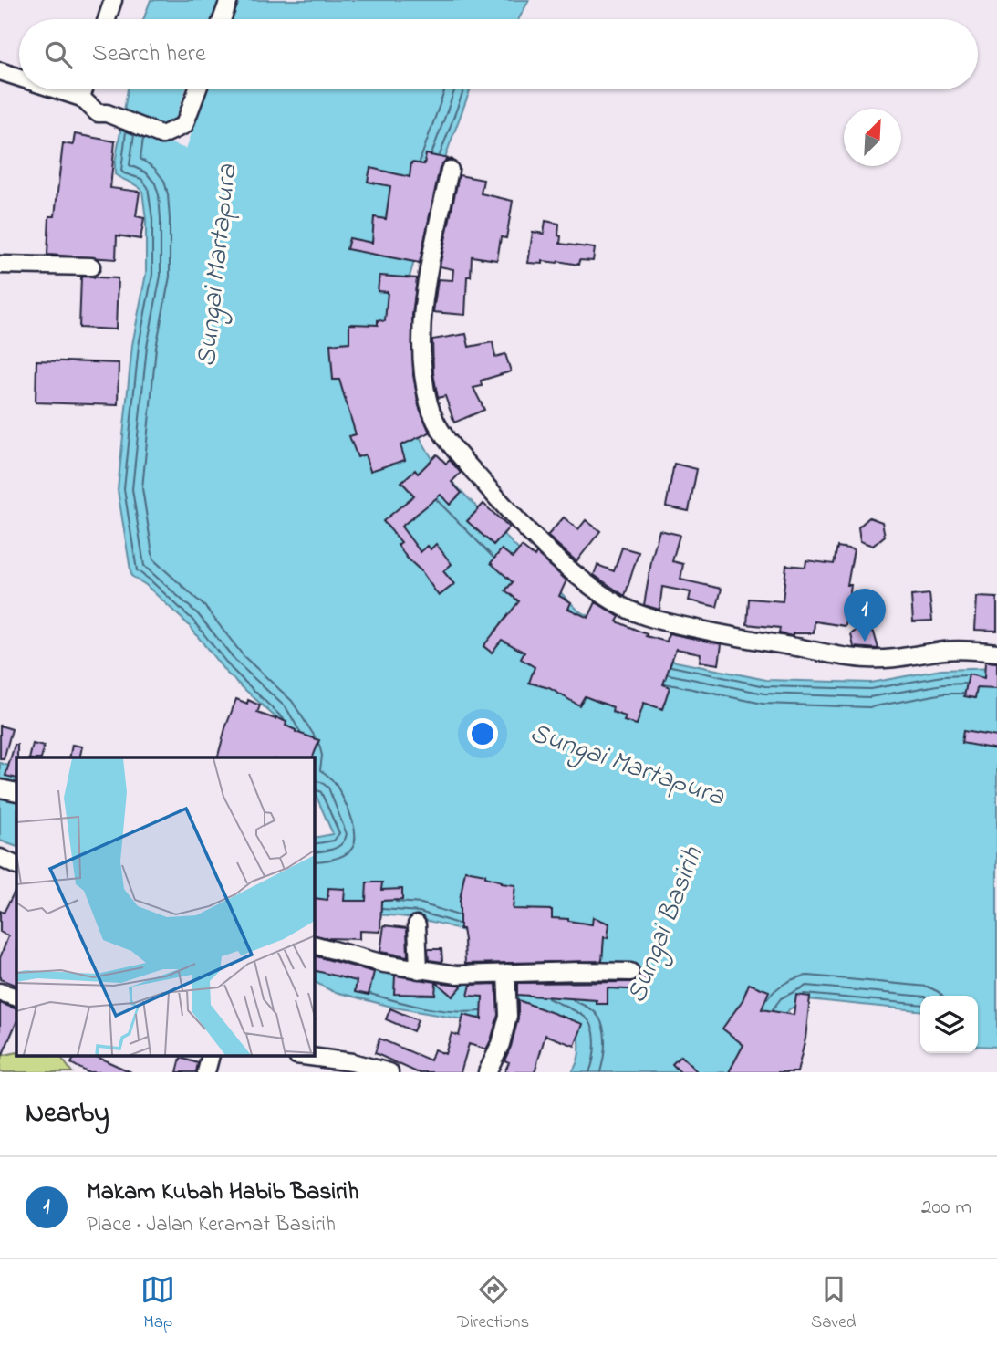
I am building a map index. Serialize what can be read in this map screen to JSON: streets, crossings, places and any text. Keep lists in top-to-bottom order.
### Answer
{
  "water": ["Sungai Martapura", "Sungai Basirih"],
  "north": "top right",
  "page": {
    "search": "Search here",
    "pins": "1",
    "heading": "Nearby",
    "list": [
      {
        "mark": "1",
        "name": "Makam Kubah Habib Basirih",
        "note": "Place · Jalan Keramat Basirih",
        "value": "200 m"
      }
    ],
    "nav": ["Map", "Directions", "Saved"]
  }
}
